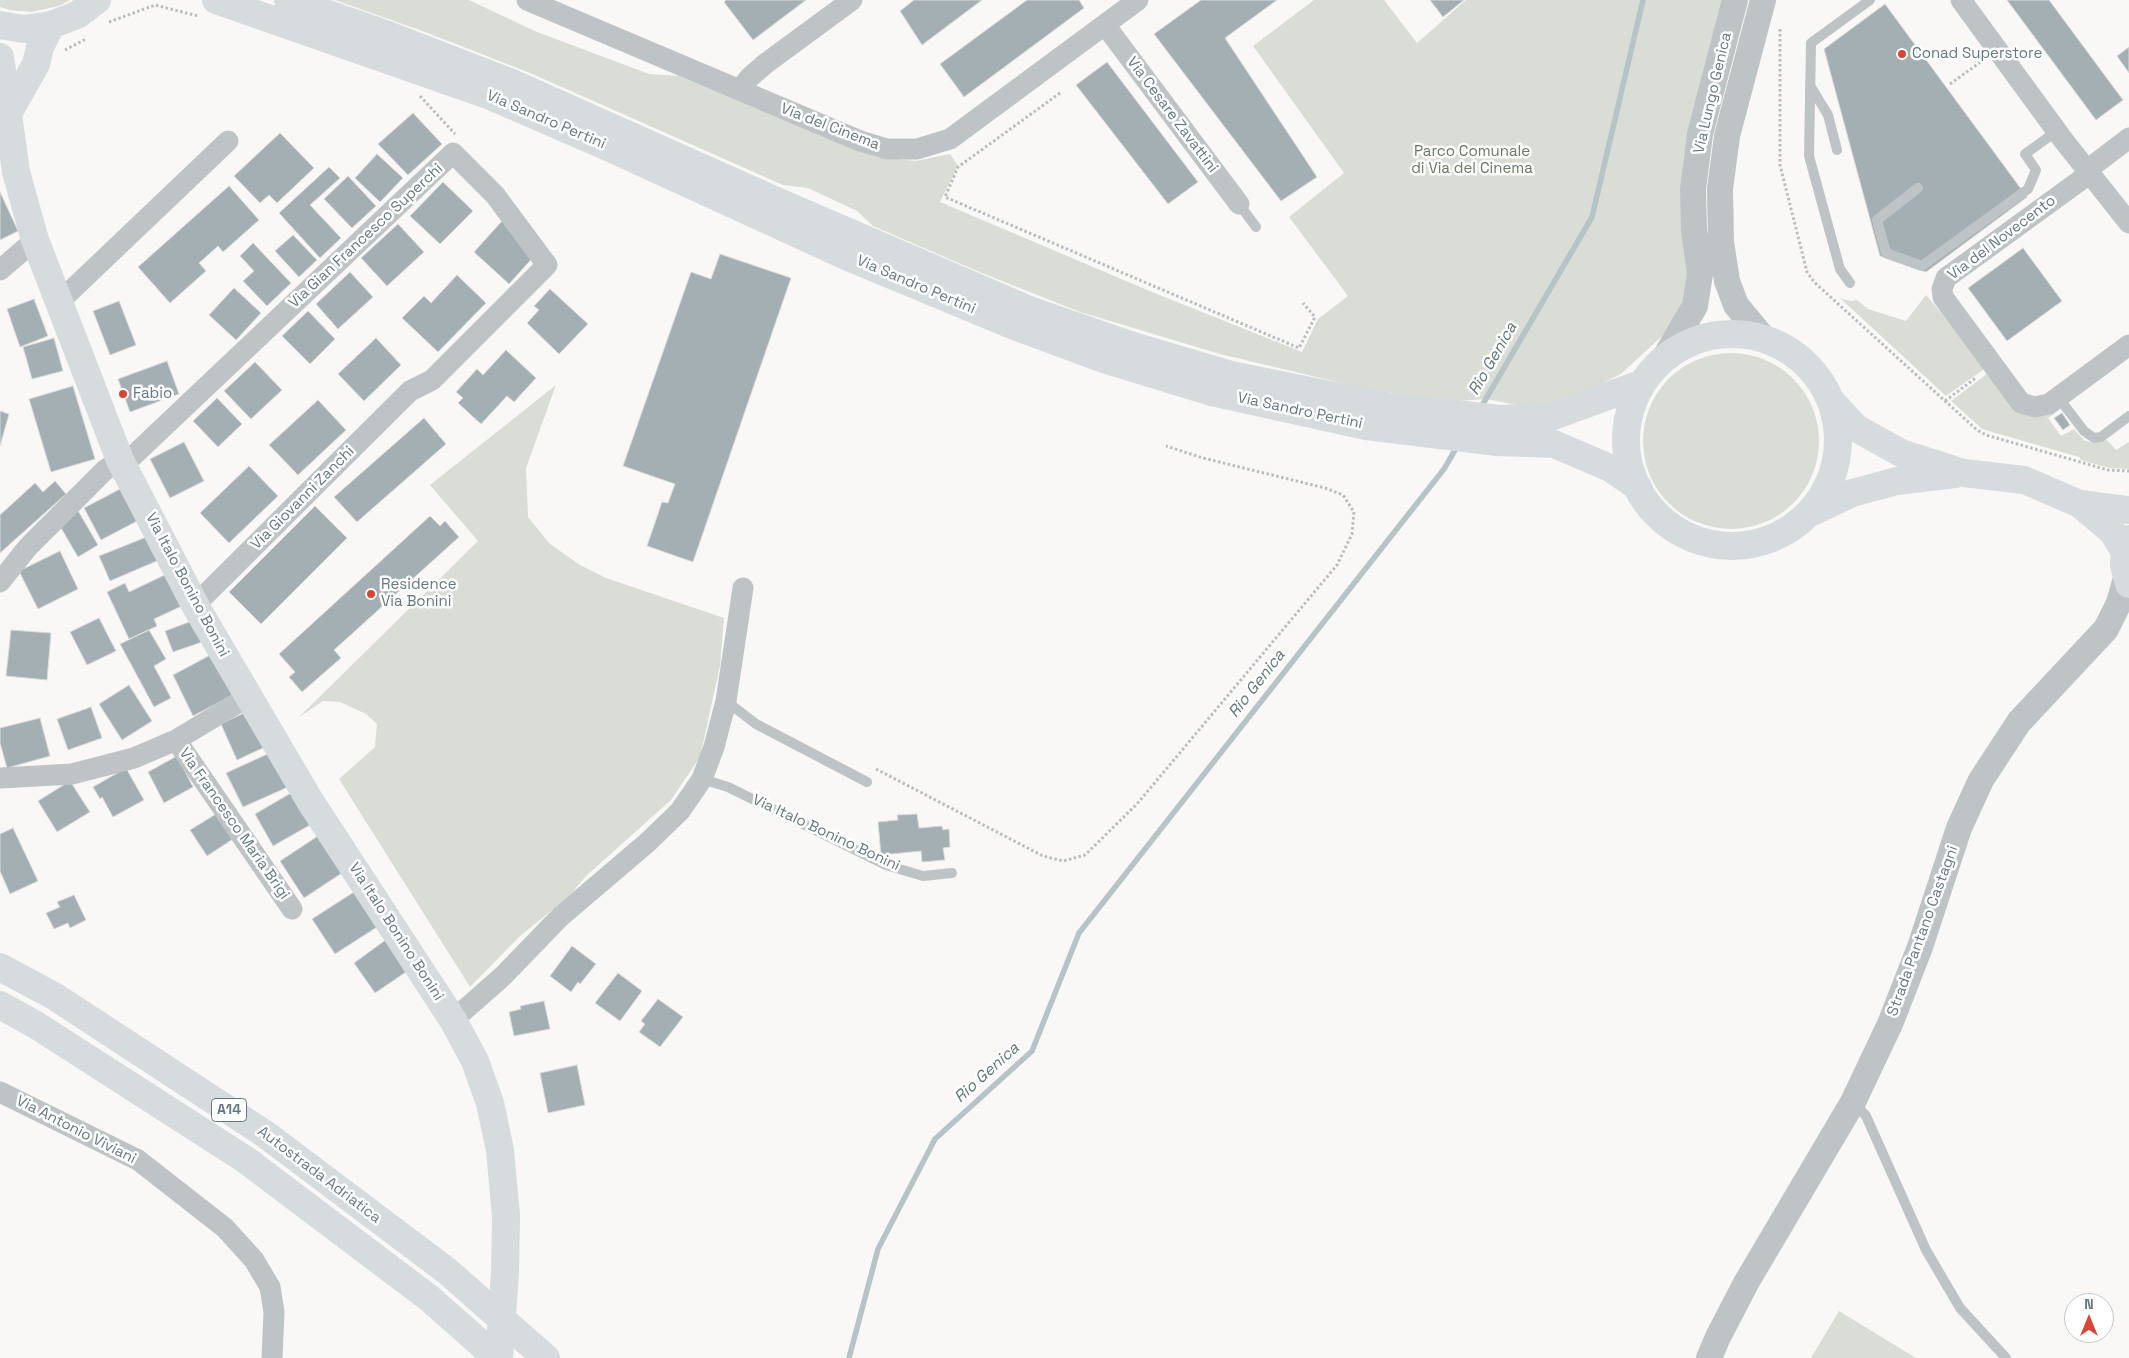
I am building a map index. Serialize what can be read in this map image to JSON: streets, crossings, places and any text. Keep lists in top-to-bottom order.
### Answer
{
  "streets": {
    "main road": [
      "Via Sandro Pertini",
      "Via Italo Bonino Bonini",
      "A14",
      "Autostrada Adriatica"
    ],
    "street": [
      "Via Lungo Genica",
      "Via Cesare Zavattini",
      "Via del Cinema",
      "Via Gian Francesco Superchi",
      "Via del Novecento",
      "Via Giovanni Zanchi",
      "Via Francesco Maria Brigi",
      "Strada Pantano Castagni",
      "Via Antonio Viviani"
    ]
  },
  "crossings": [
    ["Via Cesare Zavattini", "Via del Cinema"],
    ["Via Gian Francesco Superchi", "Via Giovanni Zanchi"],
    ["Via Gian Francesco Superchi", "Via Italo Bonino Bonini"],
    ["Via Giovanni Zanchi", "Via Italo Bonino Bonini"],
    ["Via Italo Bonino Bonini", "A14"]
  ],
  "water": ["Rio Genica"],
  "parks": ["Parco Comunale di Via del Cinema"],
  "places": ["Conad Superstore", "Fabio", "Residence Via Bonini"],
  "north": "top"
}
